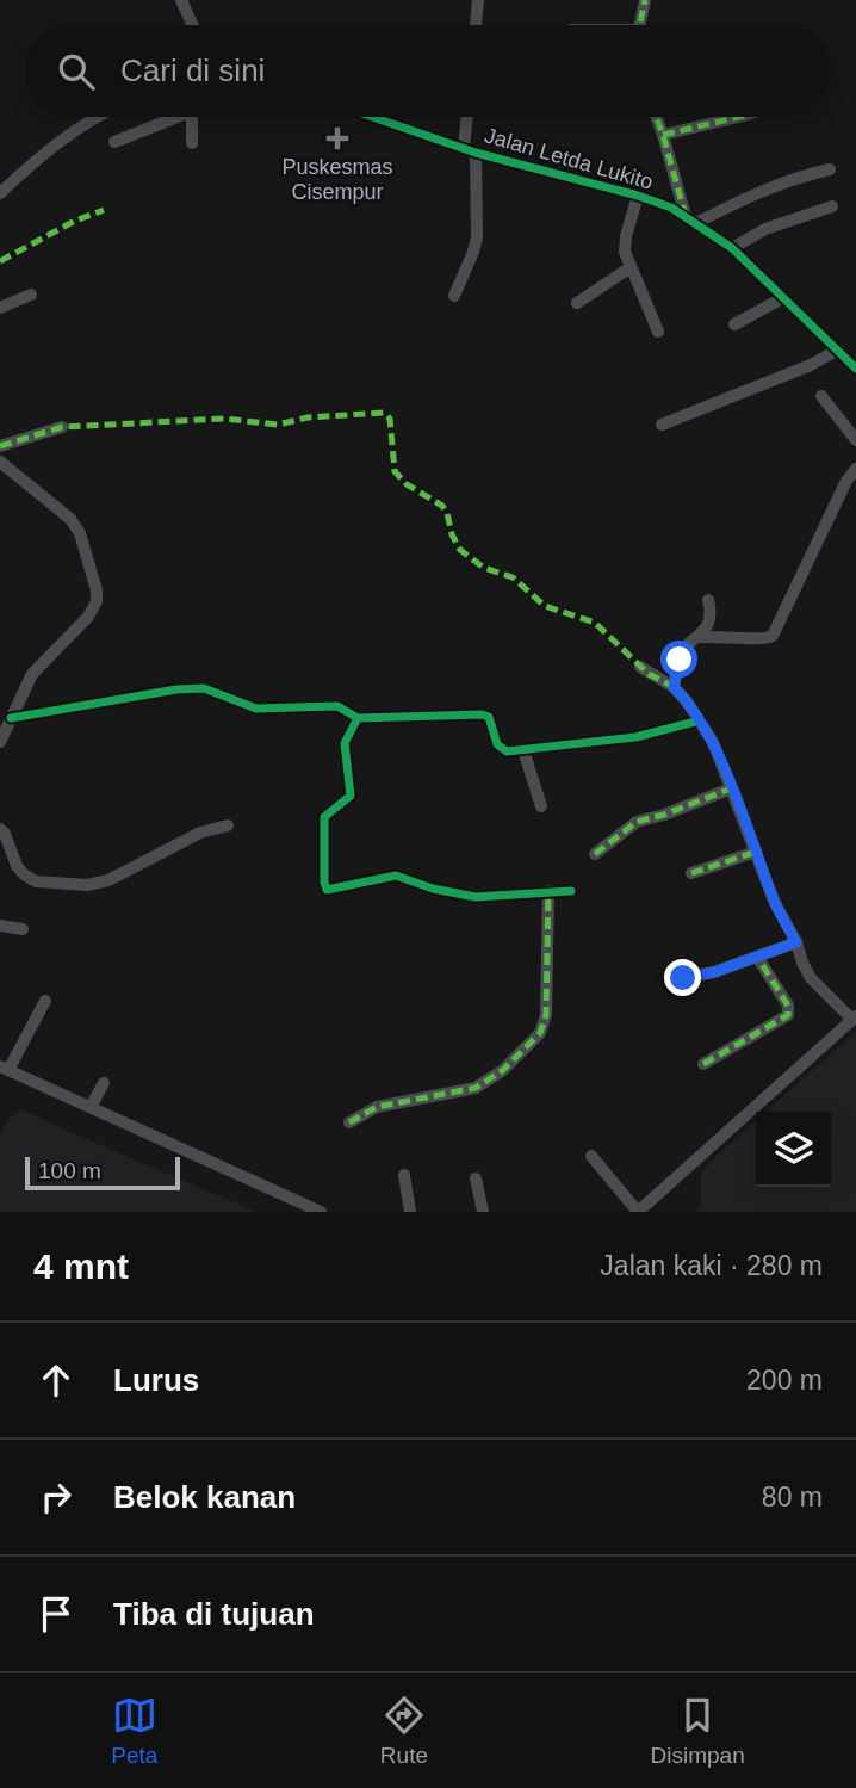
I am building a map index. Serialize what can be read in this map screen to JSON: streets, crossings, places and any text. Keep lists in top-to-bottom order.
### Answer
{
  "streets": {
    "street": ["Jalan Letda Lukito"]
  },
  "places": {
    "health": ["Puskesmas Cisempur"]
  },
  "scale_bar": "100 m",
  "page": {
    "search": "Cari di sini",
    "scale": "100 m",
    "heading": ["4 mnt", "Jalan kaki · 280 m"],
    "list": [
      ["Lurus", "200 m"],
      ["Belok kanan", "80 m"],
      "Tiba di tujuan"
    ],
    "nav": ["Peta", "Rute", "Disimpan"]
  }
}
